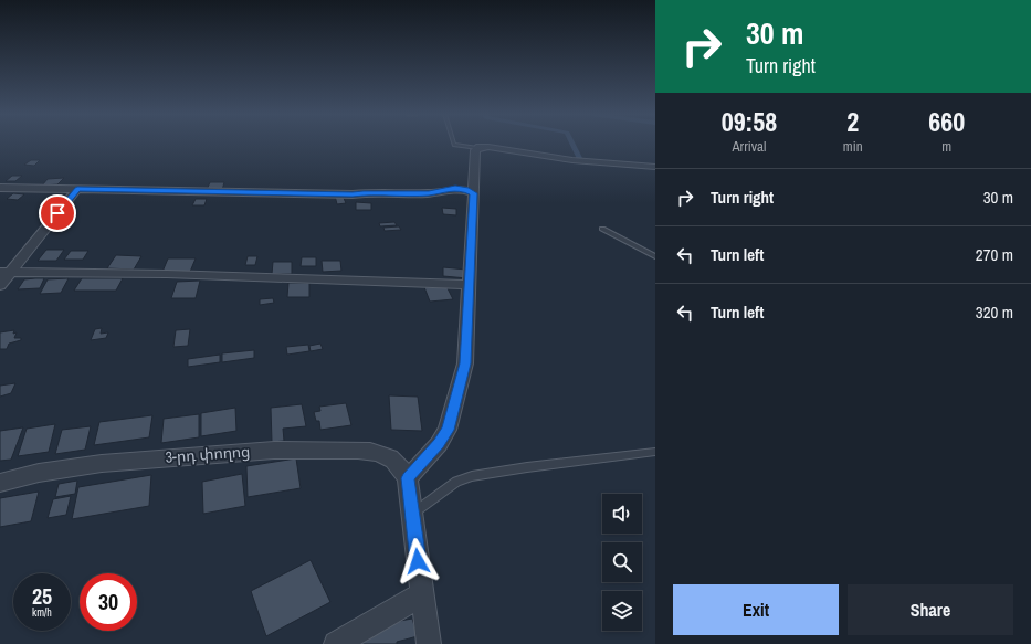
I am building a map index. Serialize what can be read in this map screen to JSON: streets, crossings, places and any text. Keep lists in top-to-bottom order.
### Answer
{
  "streets": {
    "street": ["3-րդ փողոց"]
  },
  "page": {
    "turn": ["30 m", "Turn right"],
    "eta": [
      "09:58",
      "Arrival",
      "2",
      "min",
      "660",
      "m"
    ],
    "list": [
      {
        "name": "Turn right",
        "value": "30 m"
      },
      {
        "name": "Turn left",
        "value": "270 m"
      },
      {
        "name": "Turn left",
        "value": "320 m"
      }
    ],
    "speed": "25 km/h",
    "limit": "30",
    "buttons": ["Exit", "Share"]
  }
}
